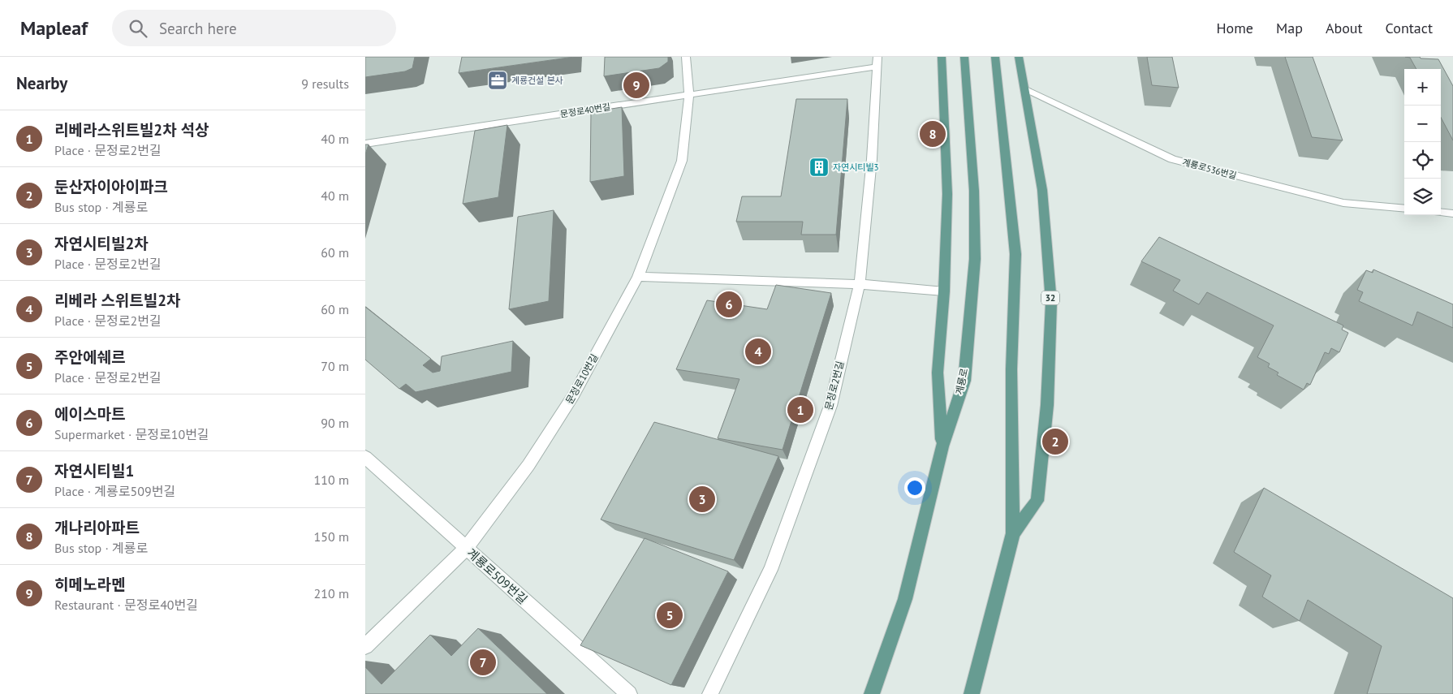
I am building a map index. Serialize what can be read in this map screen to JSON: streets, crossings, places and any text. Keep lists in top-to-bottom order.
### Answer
{
  "streets": {
    "main road": ["32", "계룡로"],
    "street": [
      "문정로40번길",
      "계룡로536번길",
      "문정로10번길",
      "문정로2번길",
      "계룡로509번길"
    ]
  },
  "crossings": [
    ["문정로40번길", "문정로10번길"],
    ["문정로40번길", "문정로2번길"],
    ["계룡로536번길", "32"],
    ["문정로10번길", "계룡로509번길"]
  ],
  "places": {
    "office": ["계룡건설 본사"],
    "building": ["자연시티빌3"]
  },
  "page": {
    "header": "Mapleaf",
    "search": "Search here",
    "nav": [
      "Home",
      "Map",
      "About",
      "Contact"
    ],
    "heading": ["Nearby", "9 results"],
    "map_buttons": ["+", "−"],
    "pins": [
      "9",
      "8",
      "6",
      "4",
      "1",
      "2",
      "3",
      "5",
      "7"
    ],
    "list": [
      {
        "mark": "1",
        "name": "리베라스위트빌2차 석상",
        "note": "Place · 문정로2번길",
        "value": "40 m"
      },
      {
        "mark": "2",
        "name": "둔산자이아이파크",
        "note": "Bus stop · 계룡로",
        "value": "40 m"
      },
      {
        "mark": "3",
        "name": "자연시티빌2차",
        "note": "Place · 문정로2번길",
        "value": "60 m"
      },
      {
        "mark": "4",
        "name": "리베라 스위트빌2차",
        "note": "Place · 문정로2번길",
        "value": "60 m"
      },
      {
        "mark": "5",
        "name": "주안에쉐르",
        "note": "Place · 문정로2번길",
        "value": "70 m"
      },
      {
        "mark": "6",
        "name": "에이스마트",
        "note": "Supermarket · 문정로10번길",
        "value": "90 m"
      },
      {
        "mark": "7",
        "name": "자연시티빌1",
        "note": "Place · 계룡로509번길",
        "value": "110 m"
      },
      {
        "mark": "8",
        "name": "개나리아파트",
        "note": "Bus stop · 계룡로",
        "value": "150 m"
      },
      {
        "mark": "9",
        "name": "히메노라멘",
        "note": "Restaurant · 문정로40번길",
        "value": "210 m"
      }
    ]
  }
}
